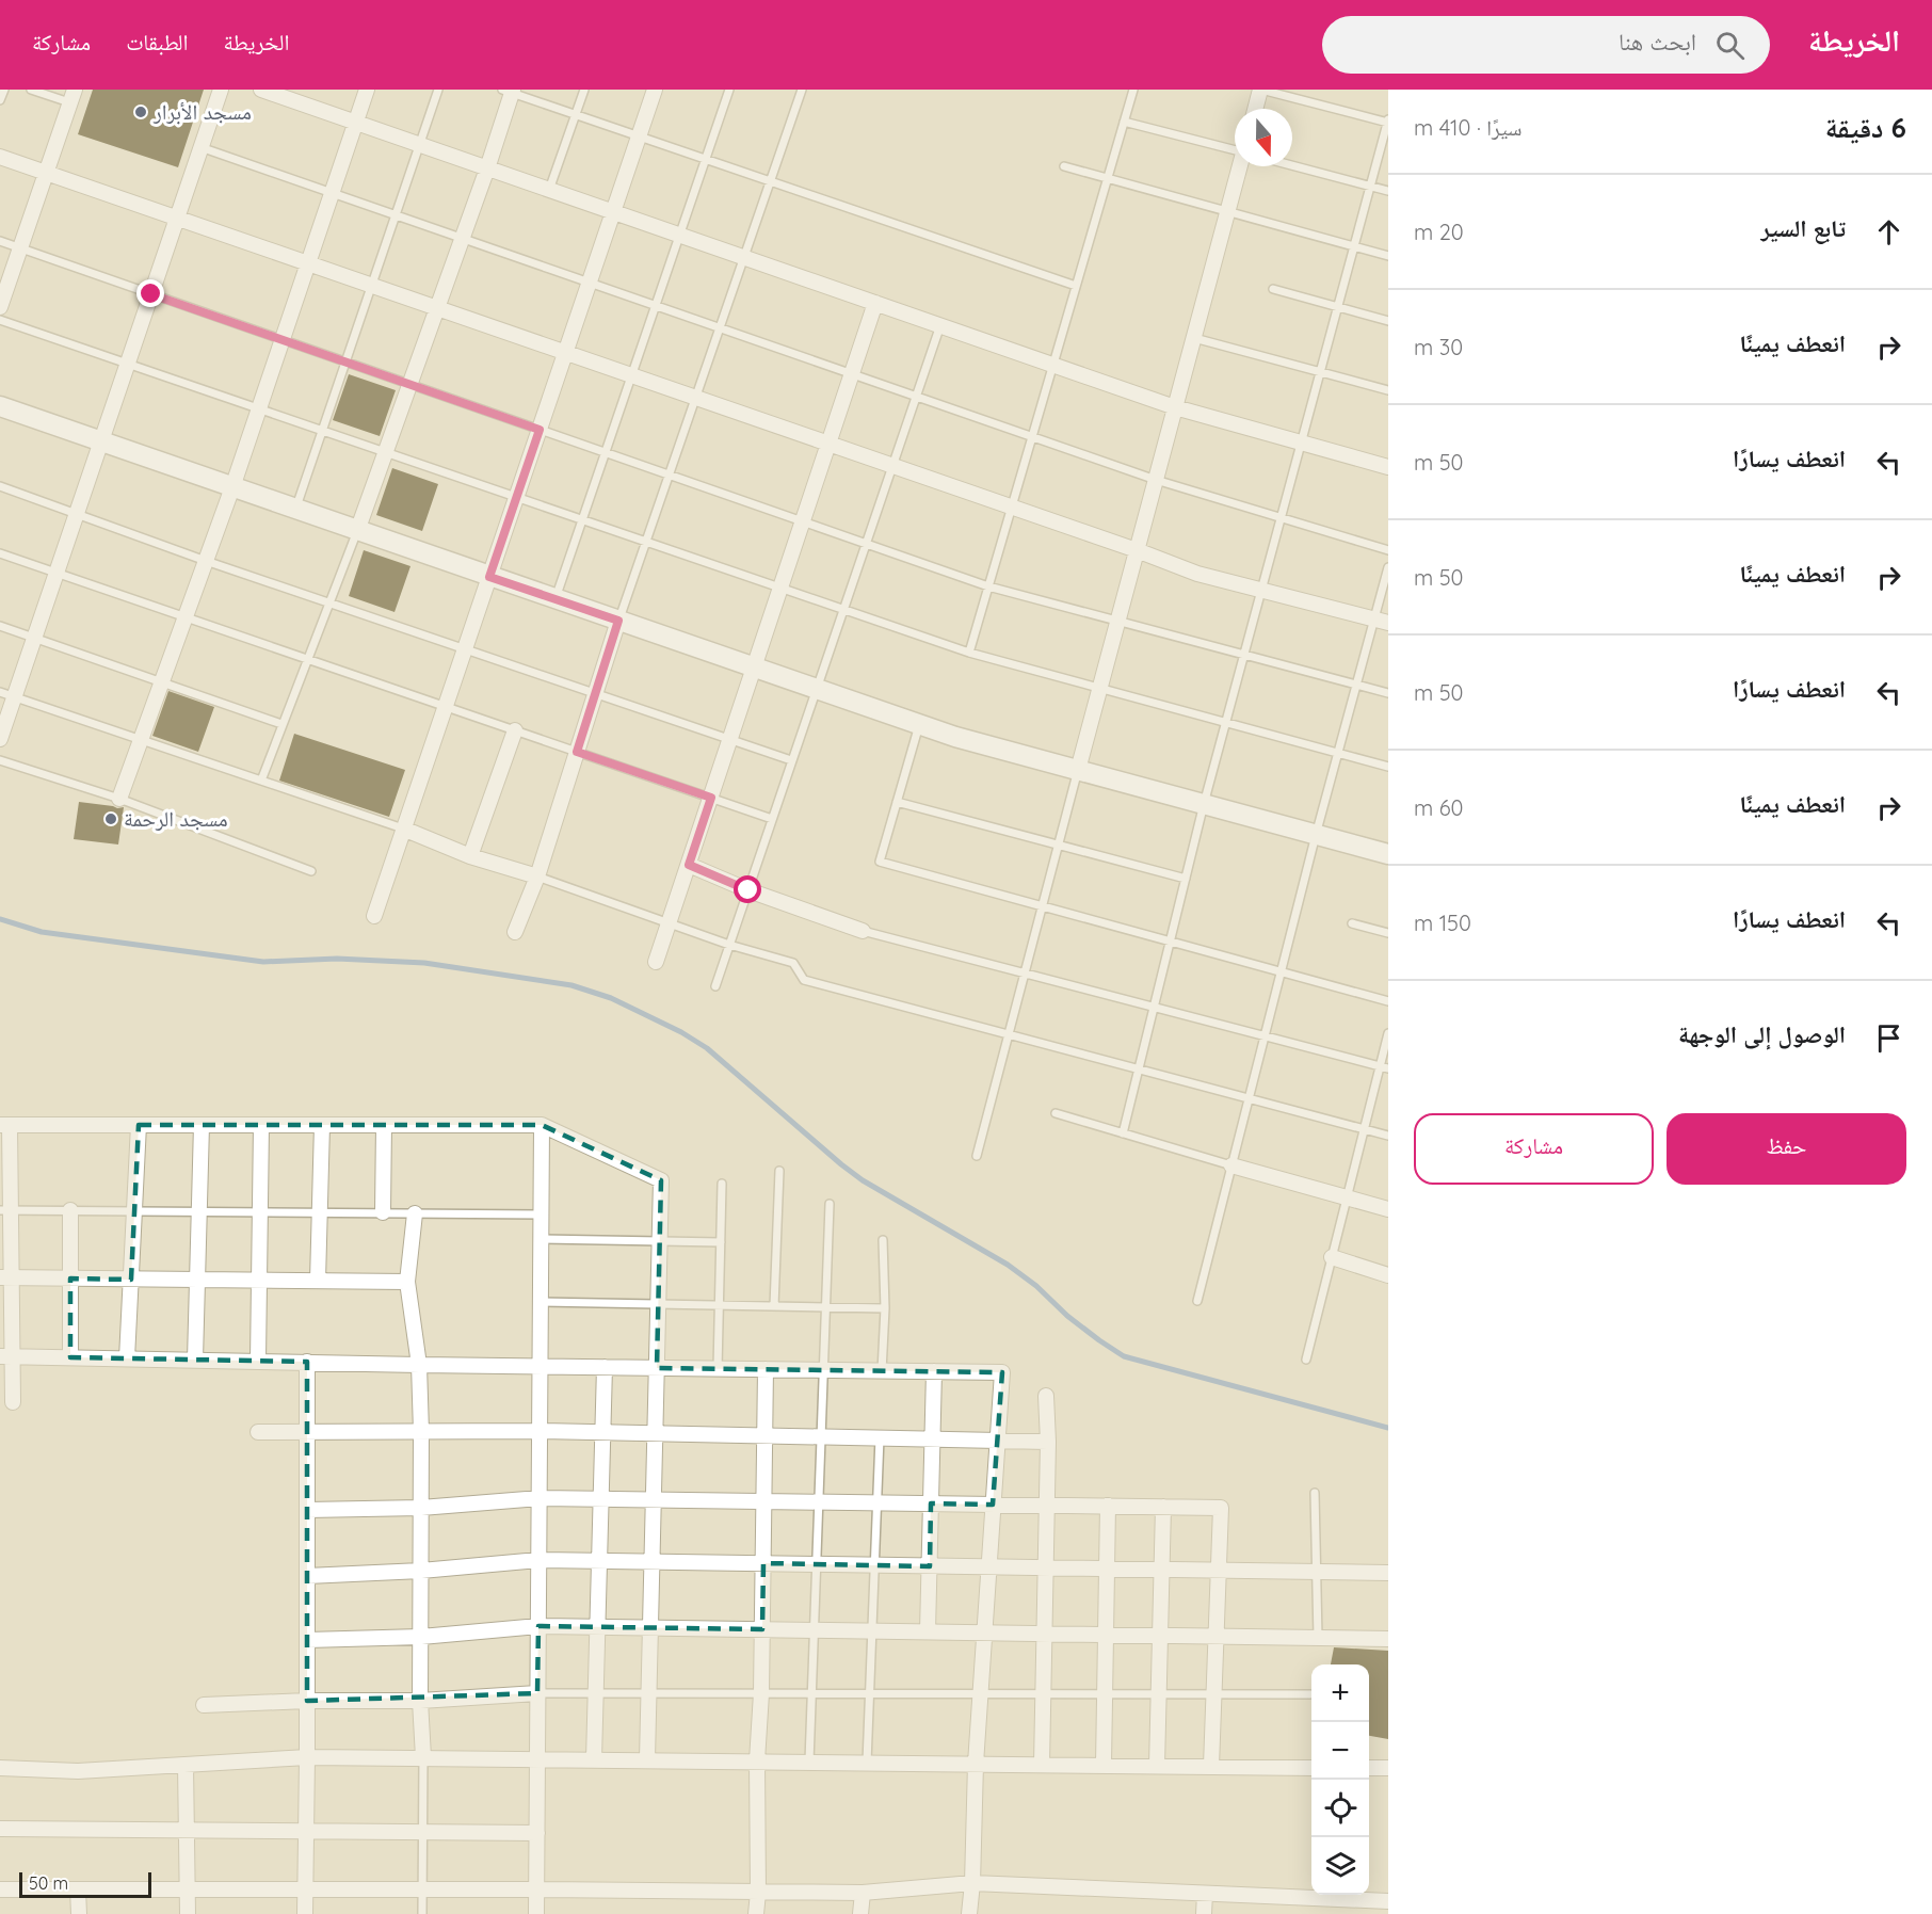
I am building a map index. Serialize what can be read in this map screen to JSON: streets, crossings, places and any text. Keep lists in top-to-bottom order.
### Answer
{
  "places": ["مسجد الأبرار", "مسجد الرحمة"],
  "scale_bar": "50 m",
  "north": "bottom",
  "page": {
    "header": "الخريطة",
    "search": "ابحث هنا",
    "nav": ["الخريطة", "الطبقات", "مشاركة"],
    "heading": ["6 دقيقة", "سيرًا · 410 m"],
    "list": [
      ["تابع السير", "20 m"],
      ["انعطف يمينًا", "30 m"],
      ["انعطف يسارًا", "50 m"],
      ["انعطف يمينًا", "50 m"],
      ["انعطف يسارًا", "50 m"],
      ["انعطف يمينًا", "60 m"],
      ["انعطف يسارًا", "150 m"],
      "الوصول إلى الوجهة"
    ],
    "buttons": ["حفظ", "مشاركة"],
    "map_buttons": ["+", "−"],
    "scale": "50 m"
  }
}
